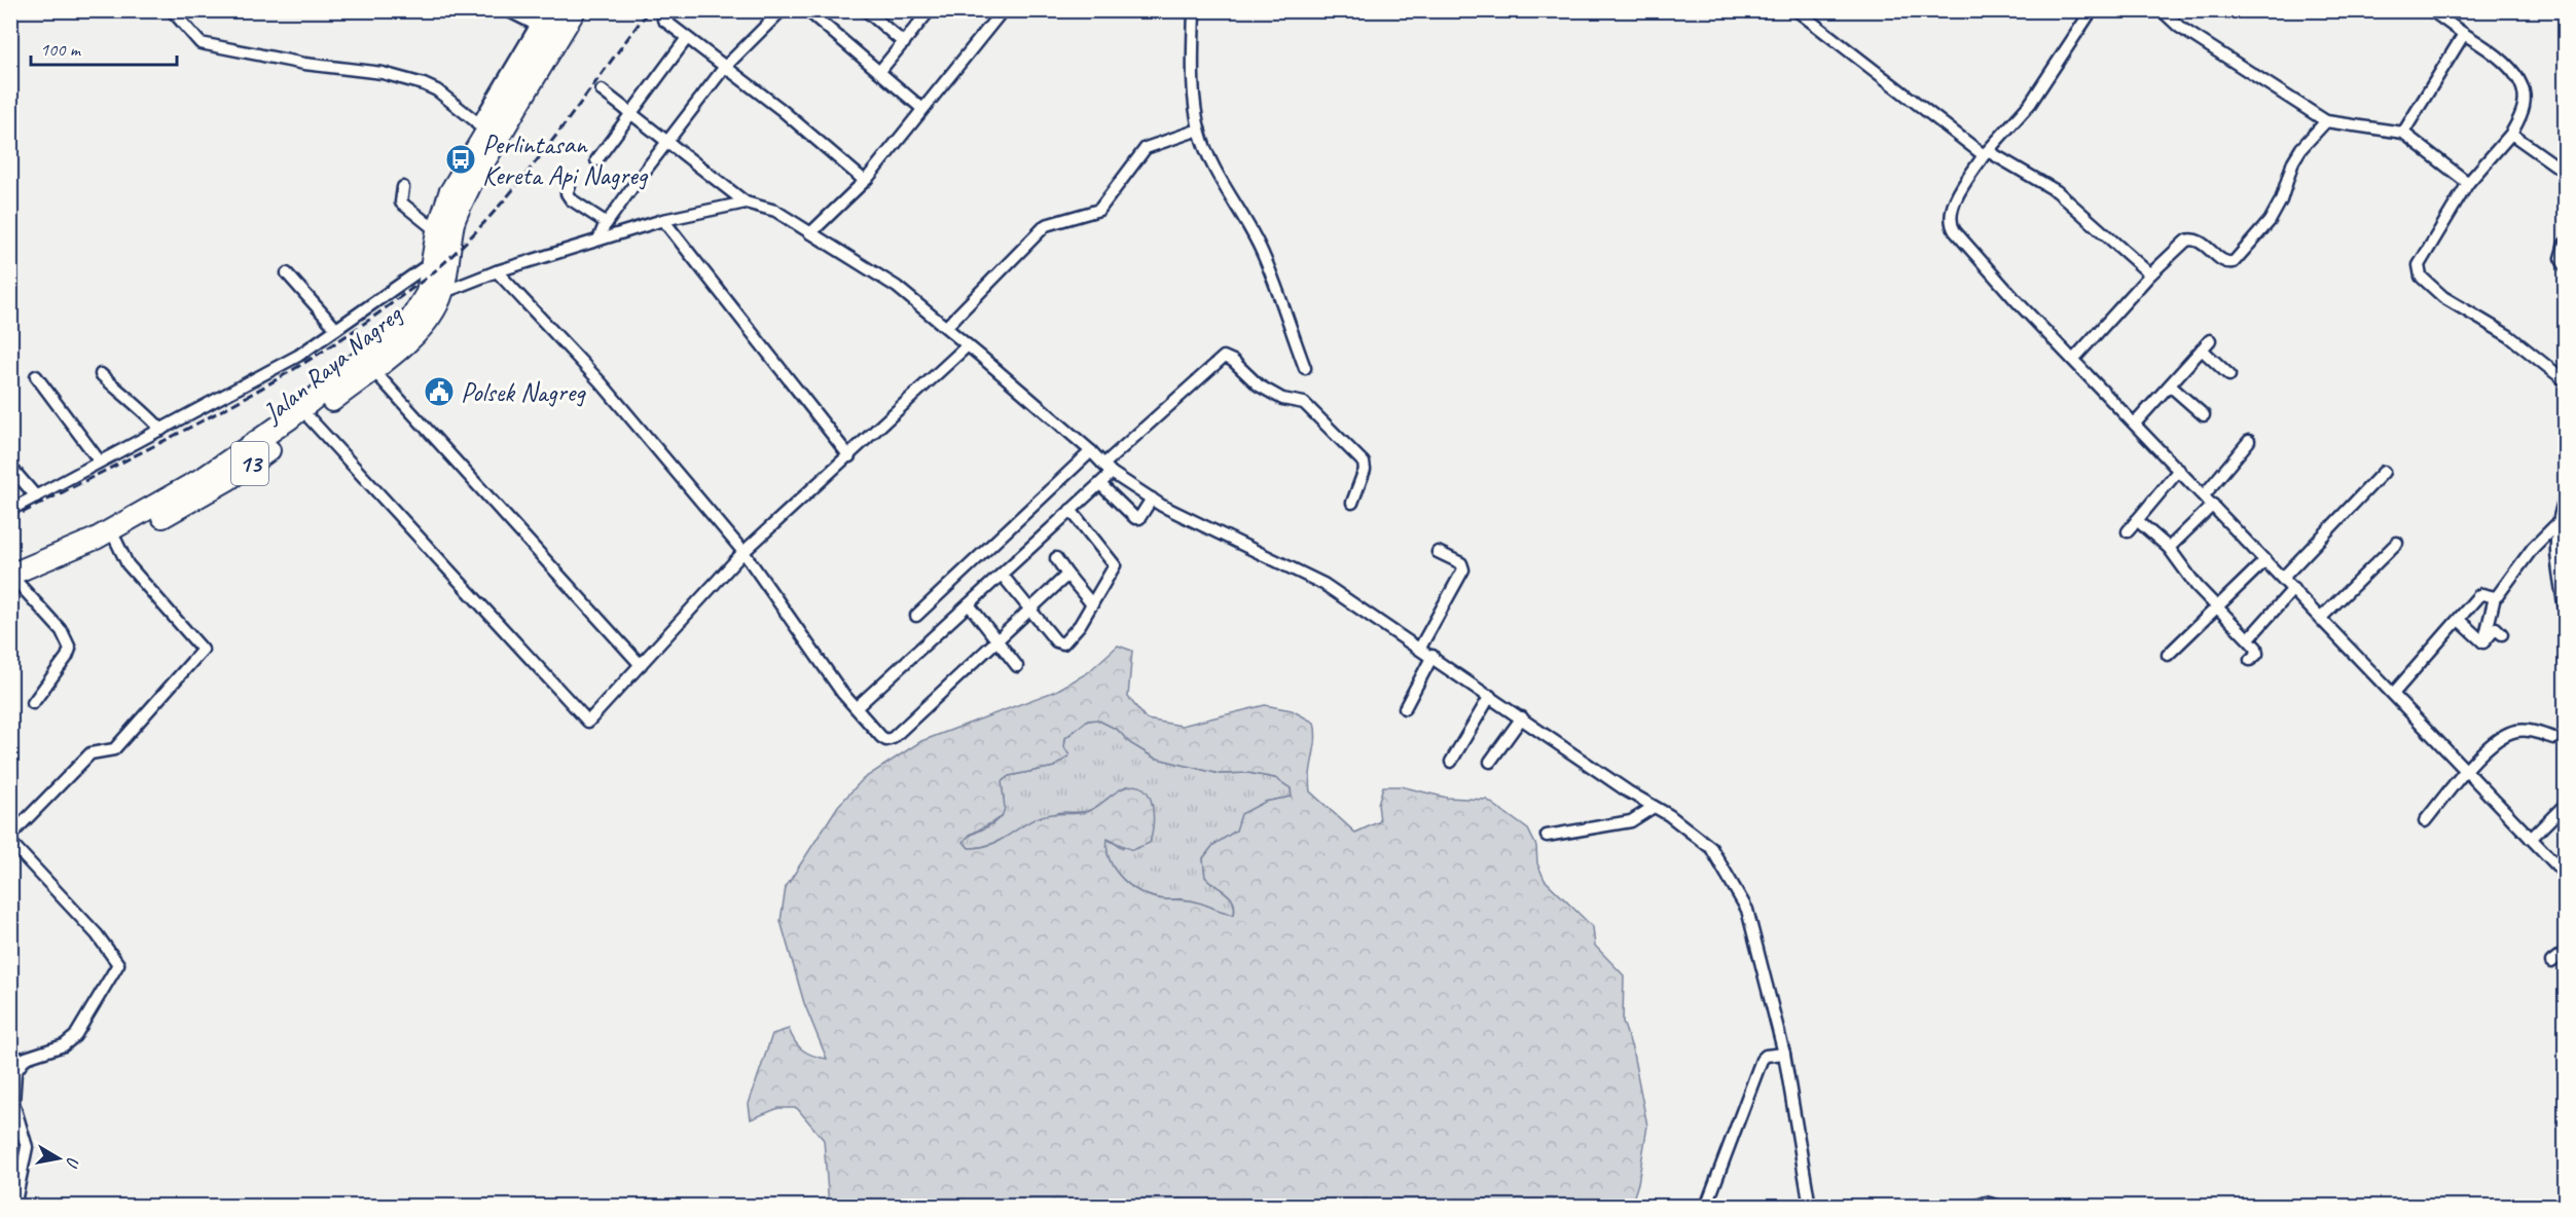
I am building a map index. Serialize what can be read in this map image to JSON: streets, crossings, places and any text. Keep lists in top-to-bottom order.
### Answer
{
  "streets": {
    "highway": ["Jalan Raya Nagreg", "13"]
  },
  "places": {
    "bus stop": ["Perlintasan Kereta Api Nagreg"],
    "public building": ["Polsek Nagreg"]
  },
  "scale_bar": "100 m",
  "north": "right"
}
